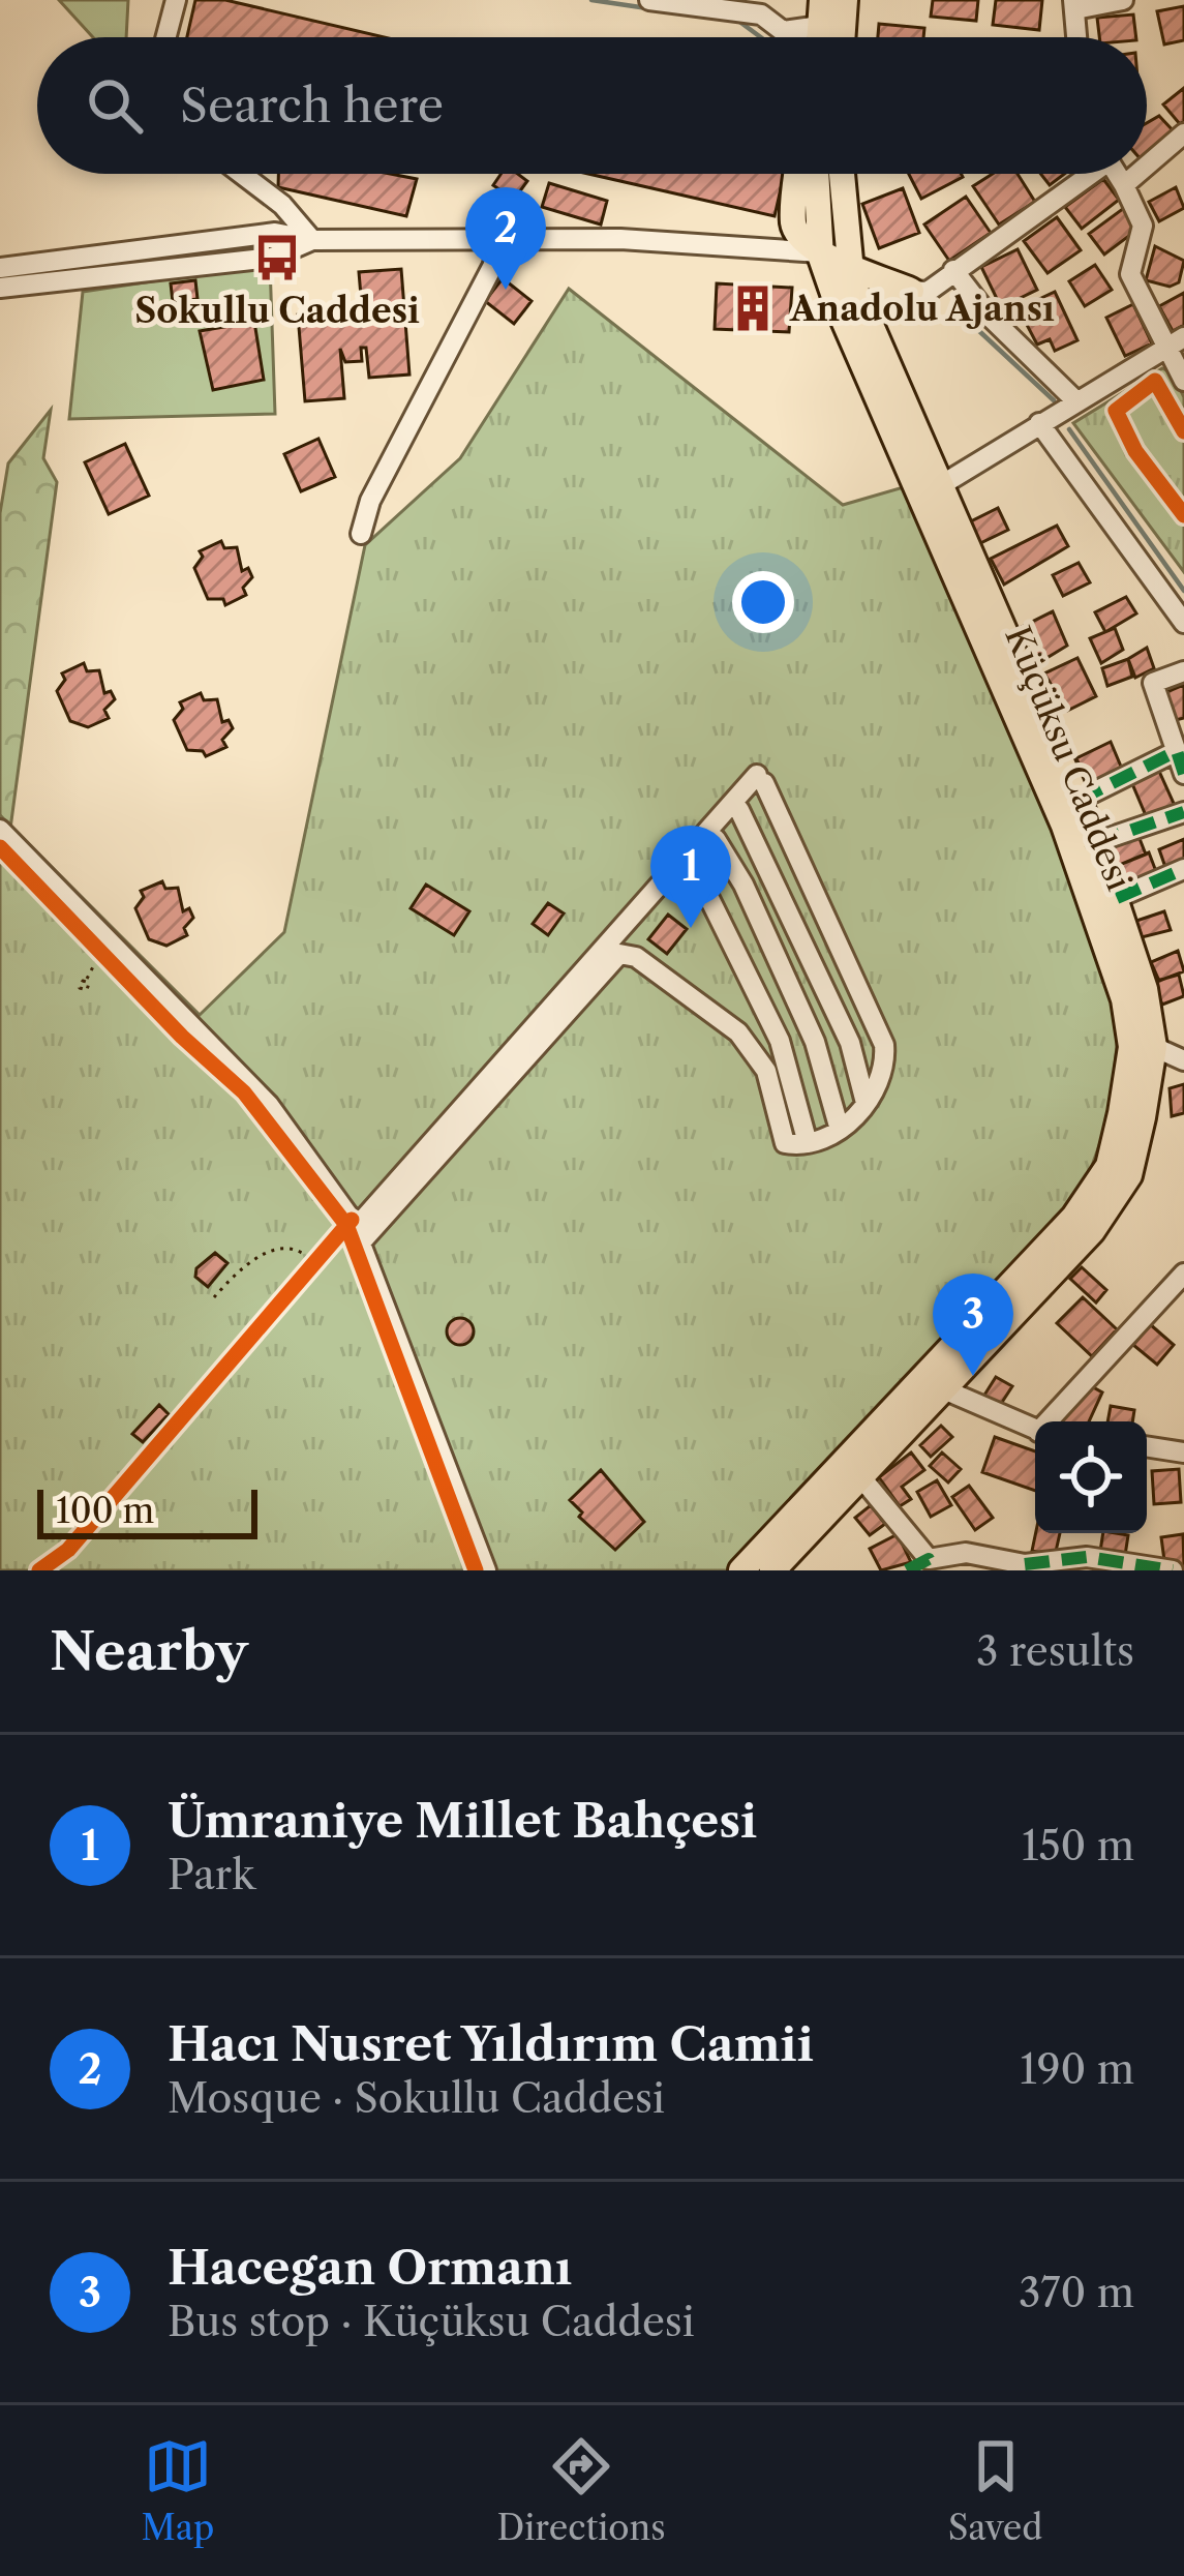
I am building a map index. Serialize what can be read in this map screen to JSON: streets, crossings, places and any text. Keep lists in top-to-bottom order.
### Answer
{
  "streets": {
    "main road": ["Küçüksu Caddesi"]
  },
  "places": {
    "bus stop": ["Sokullu Caddesi"],
    "building": ["Anadolu Ajansı"]
  },
  "scale_bar": "100 m",
  "page": {
    "search": "Search here",
    "pins": ["2", "1", "3"],
    "scale": "100 m",
    "heading": ["Nearby", "3 results"],
    "list": [
      {
        "mark": "1",
        "name": "Ümraniye Millet Bahçesi",
        "note": "Park",
        "value": "150 m"
      },
      {
        "mark": "2",
        "name": "Hacı Nusret Yıldırım Camii",
        "note": "Mosque · Sokullu Caddesi",
        "value": "190 m"
      },
      {
        "mark": "3",
        "name": "Hacegan Ormanı",
        "note": "Bus stop · Küçüksu Caddesi",
        "value": "370 m"
      }
    ],
    "nav": ["Map", "Directions", "Saved"]
  }
}
